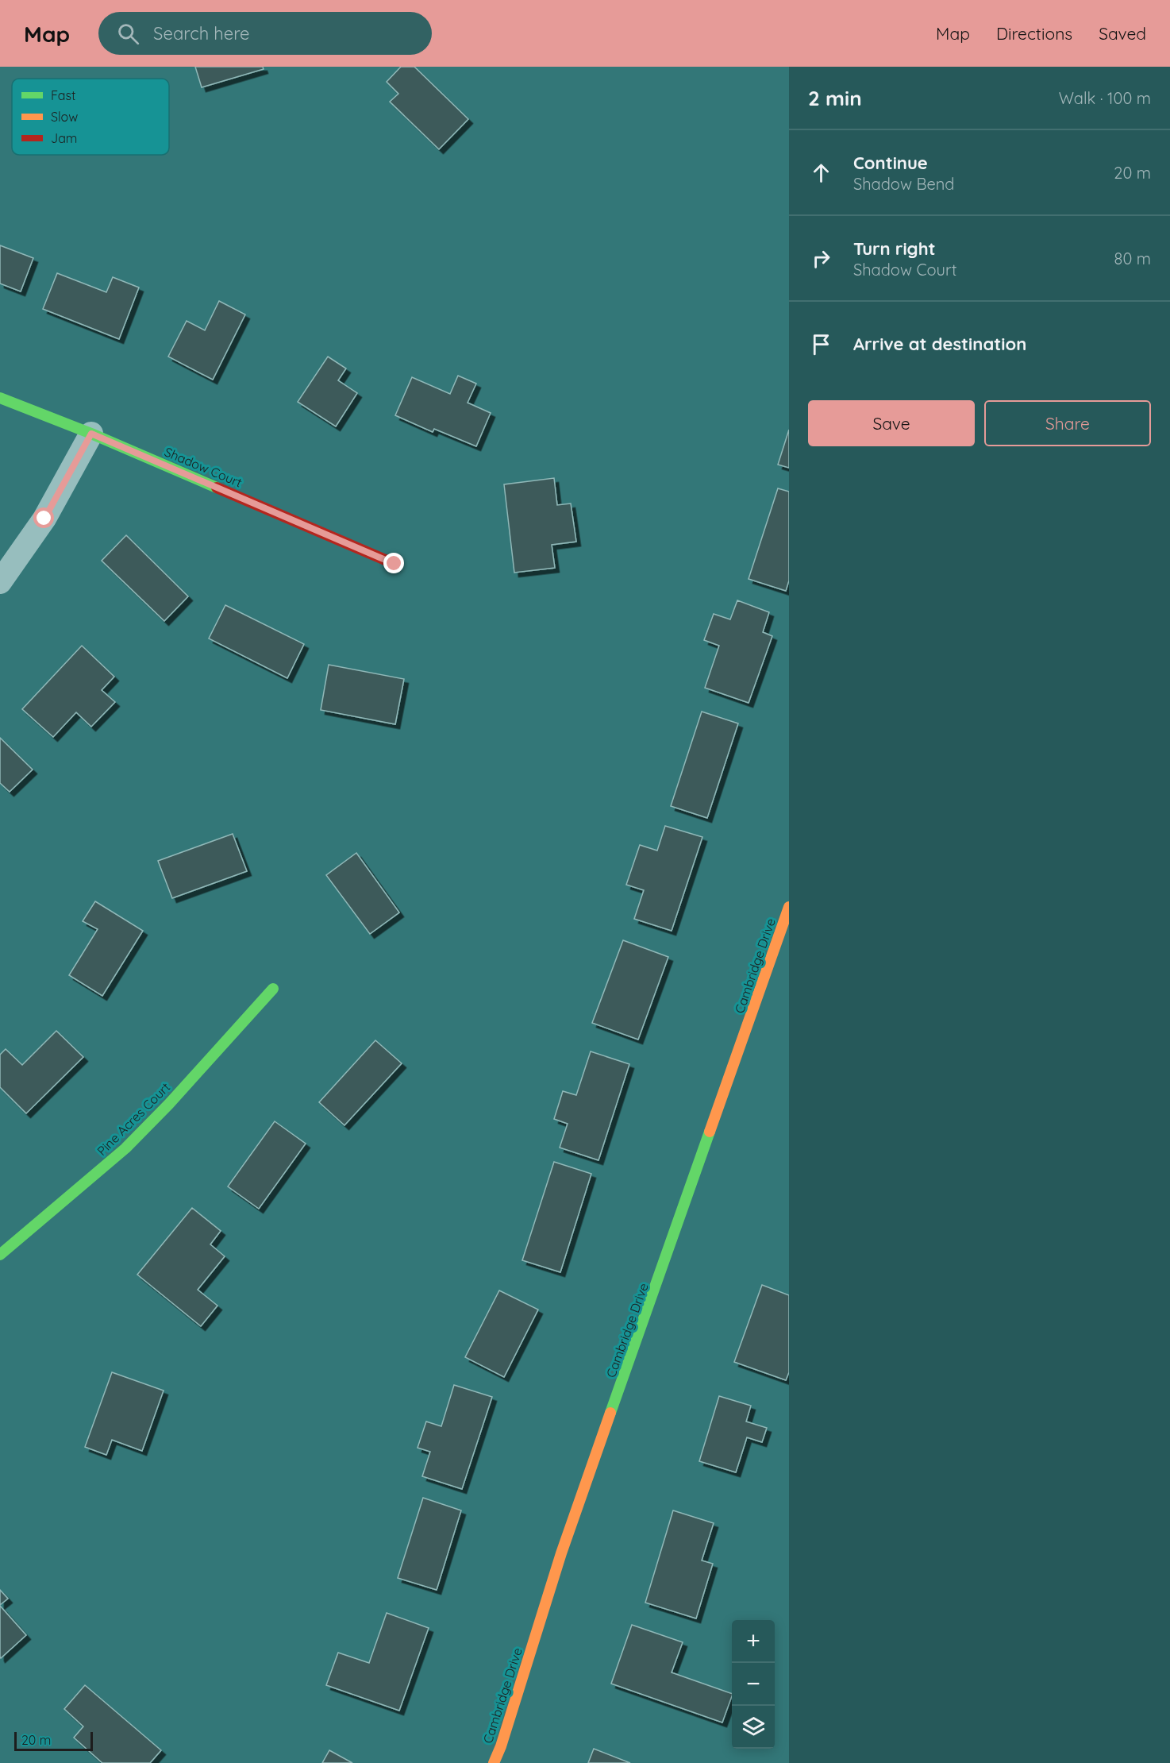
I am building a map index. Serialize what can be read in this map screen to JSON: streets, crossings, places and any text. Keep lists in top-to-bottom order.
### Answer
{
  "streets": {
    "street": ["Shadow Court", "Cambridge Drive", "Pine Acres Court"]
  },
  "legend": ["Fast", "Slow", "Jam"],
  "scale_bar": "20 m",
  "page": {
    "header": "Map",
    "search": "Search here",
    "nav": ["Map", "Directions", "Saved"],
    "heading": ["2 min", "Walk · 100 m"],
    "list": [
      ["Continue", "Shadow Bend", "20 m"],
      ["Turn right", "Shadow Court", "80 m"],
      "Arrive at destination"
    ],
    "buttons": ["Save", "Share"],
    "map_buttons": ["+", "−"],
    "scale": "20 m"
  }
}
